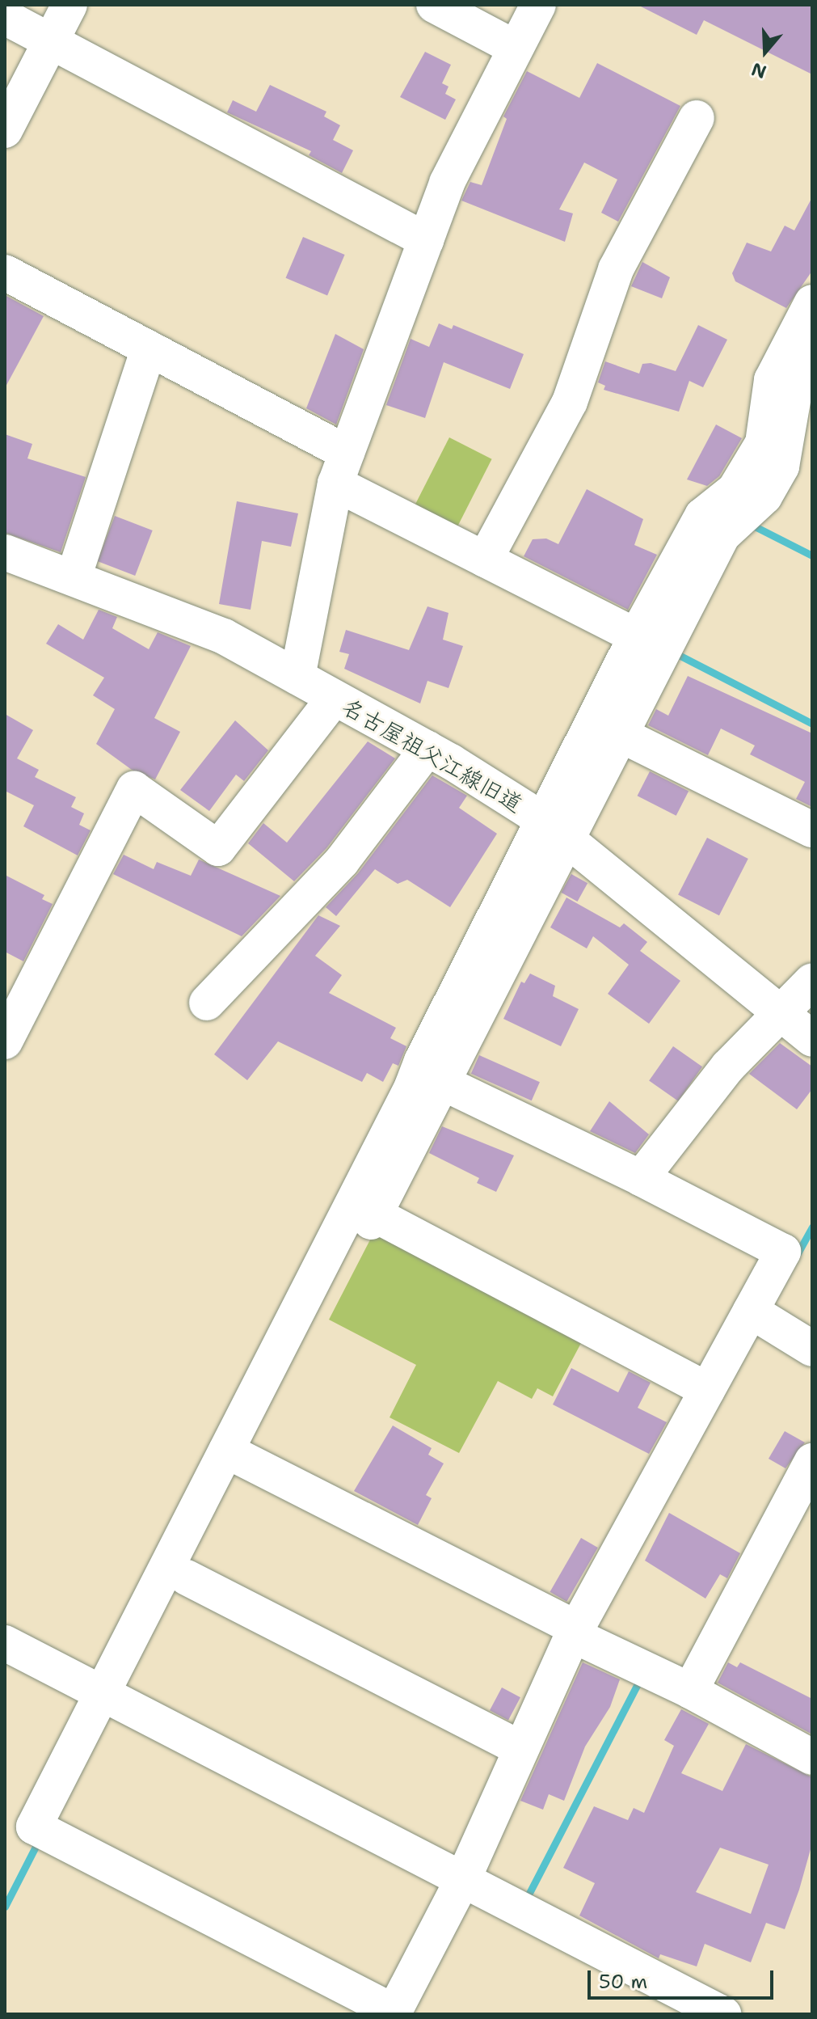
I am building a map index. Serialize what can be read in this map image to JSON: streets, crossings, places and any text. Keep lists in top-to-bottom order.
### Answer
{
  "streets": {
    "street": ["名古屋祖父江線旧道"]
  },
  "scale_bar": "50 m",
  "north": "bottom"
}
